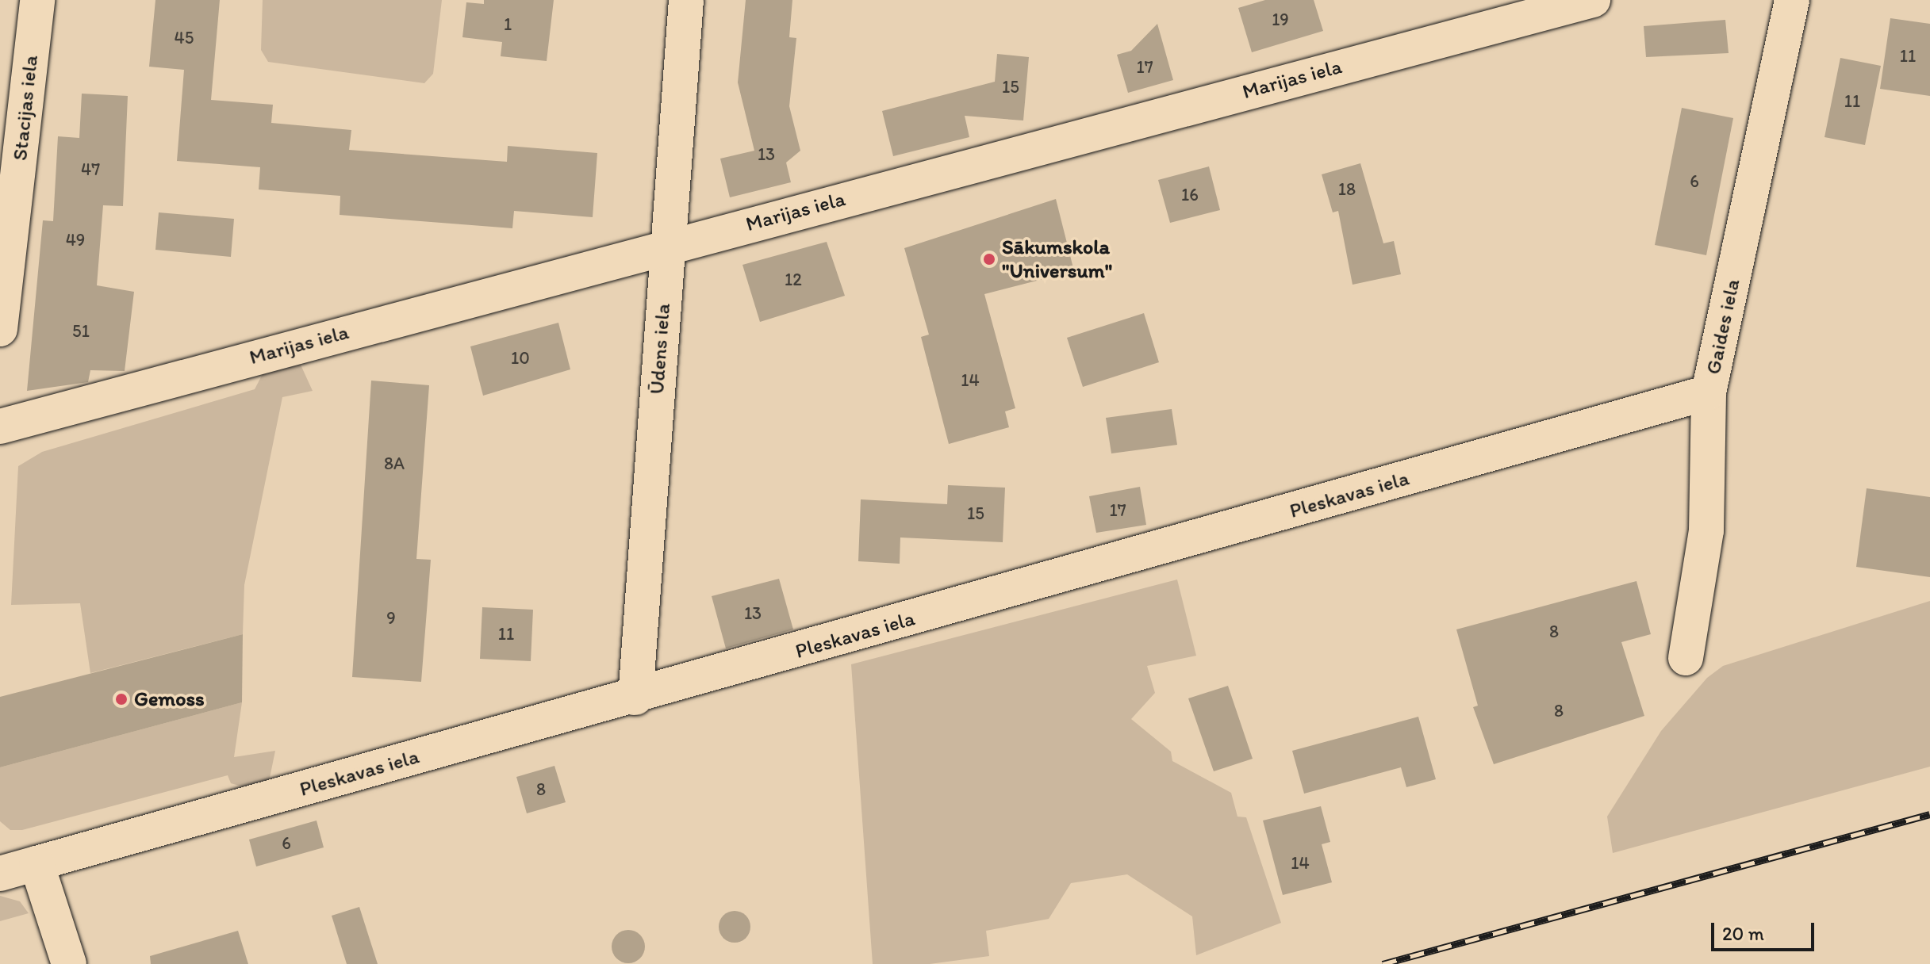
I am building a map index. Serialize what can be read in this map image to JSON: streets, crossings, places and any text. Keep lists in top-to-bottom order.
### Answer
{
  "streets": {
    "street": [
      "Marijas iela",
      "Stacijas iela",
      "Gaides iela",
      "Ūdens iela",
      "Pleskavas iela"
    ]
  },
  "crossings": [
    ["Marijas iela", "Ūdens iela"],
    ["Gaides iela", "Pleskavas iela"],
    ["Ūdens iela", "Pleskavas iela"]
  ],
  "places": ["Sākumskola \"Universum\"", "Gemoss"],
  "house_numbers": [
    "19",
    "1",
    "45",
    "11",
    "17",
    "15",
    "11",
    "13",
    "47",
    "6",
    "18",
    "16",
    "49",
    "12",
    "51",
    "10",
    "14",
    "8A",
    "17",
    "15",
    "13",
    "9",
    "8",
    "11",
    "8",
    "8",
    "6",
    "14"
  ],
  "scale_bar": "20 m"
}
